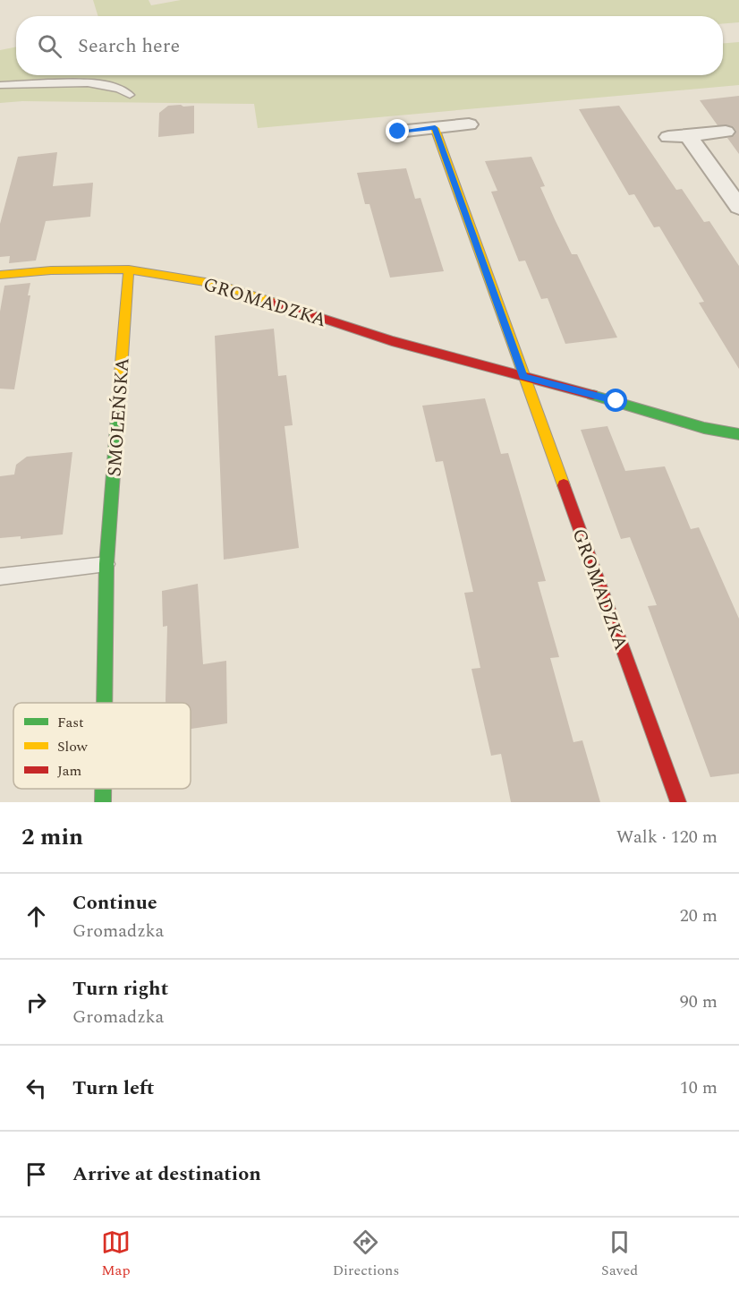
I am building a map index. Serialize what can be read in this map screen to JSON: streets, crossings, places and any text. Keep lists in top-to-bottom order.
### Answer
{
  "streets": {
    "street": ["GROMADZKA", "SMOLEŃSKA"]
  },
  "crossings": [
    ["GROMADZKA", "SMOLEŃSKA"]
  ],
  "legend": ["Fast", "Slow", "Jam"],
  "page": {
    "search": "Search here",
    "heading": ["2 min", "Walk · 120 m"],
    "list": [
      ["Continue", "Gromadzka", "20 m"],
      ["Turn right", "Gromadzka", "90 m"],
      ["Turn left", "10 m"],
      "Arrive at destination"
    ],
    "nav": ["Map", "Directions", "Saved"]
  }
}
